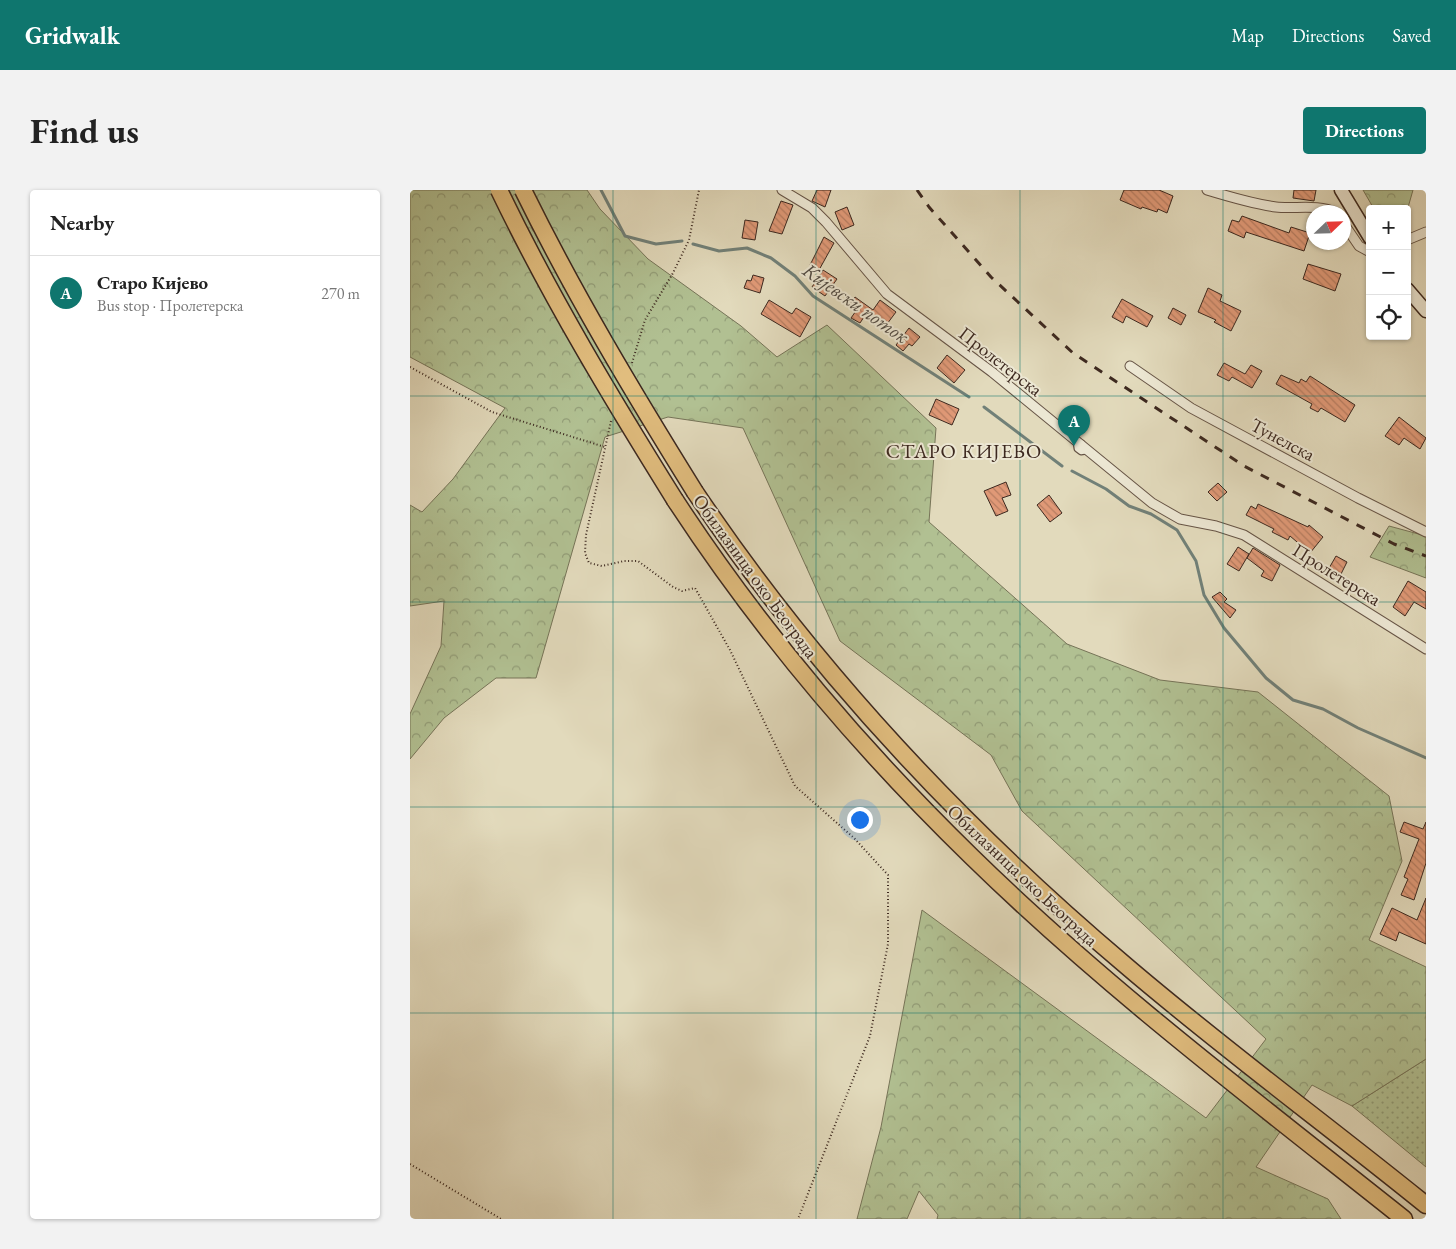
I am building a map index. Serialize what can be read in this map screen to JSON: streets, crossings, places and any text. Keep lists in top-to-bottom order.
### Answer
{
  "streets": {
    "highway": ["Обилазница око Београда"],
    "street": ["Пролетерска", "Тунелска"]
  },
  "districts": ["СТАРО КИЈЕВО"],
  "water": ["Кијевски поток"],
  "north": "top right",
  "page": {
    "header": "Gridwalk",
    "nav": ["Map", "Directions", "Saved"],
    "buttons": "Directions",
    "title": "Find us",
    "heading": "Nearby",
    "map_buttons": ["+", "−"],
    "list": [
      {
        "mark": "A",
        "name": "Старо Кијево",
        "note": "Bus stop · Пролетерска",
        "value": "270 m"
      }
    ],
    "pins": "A"
  }
}
